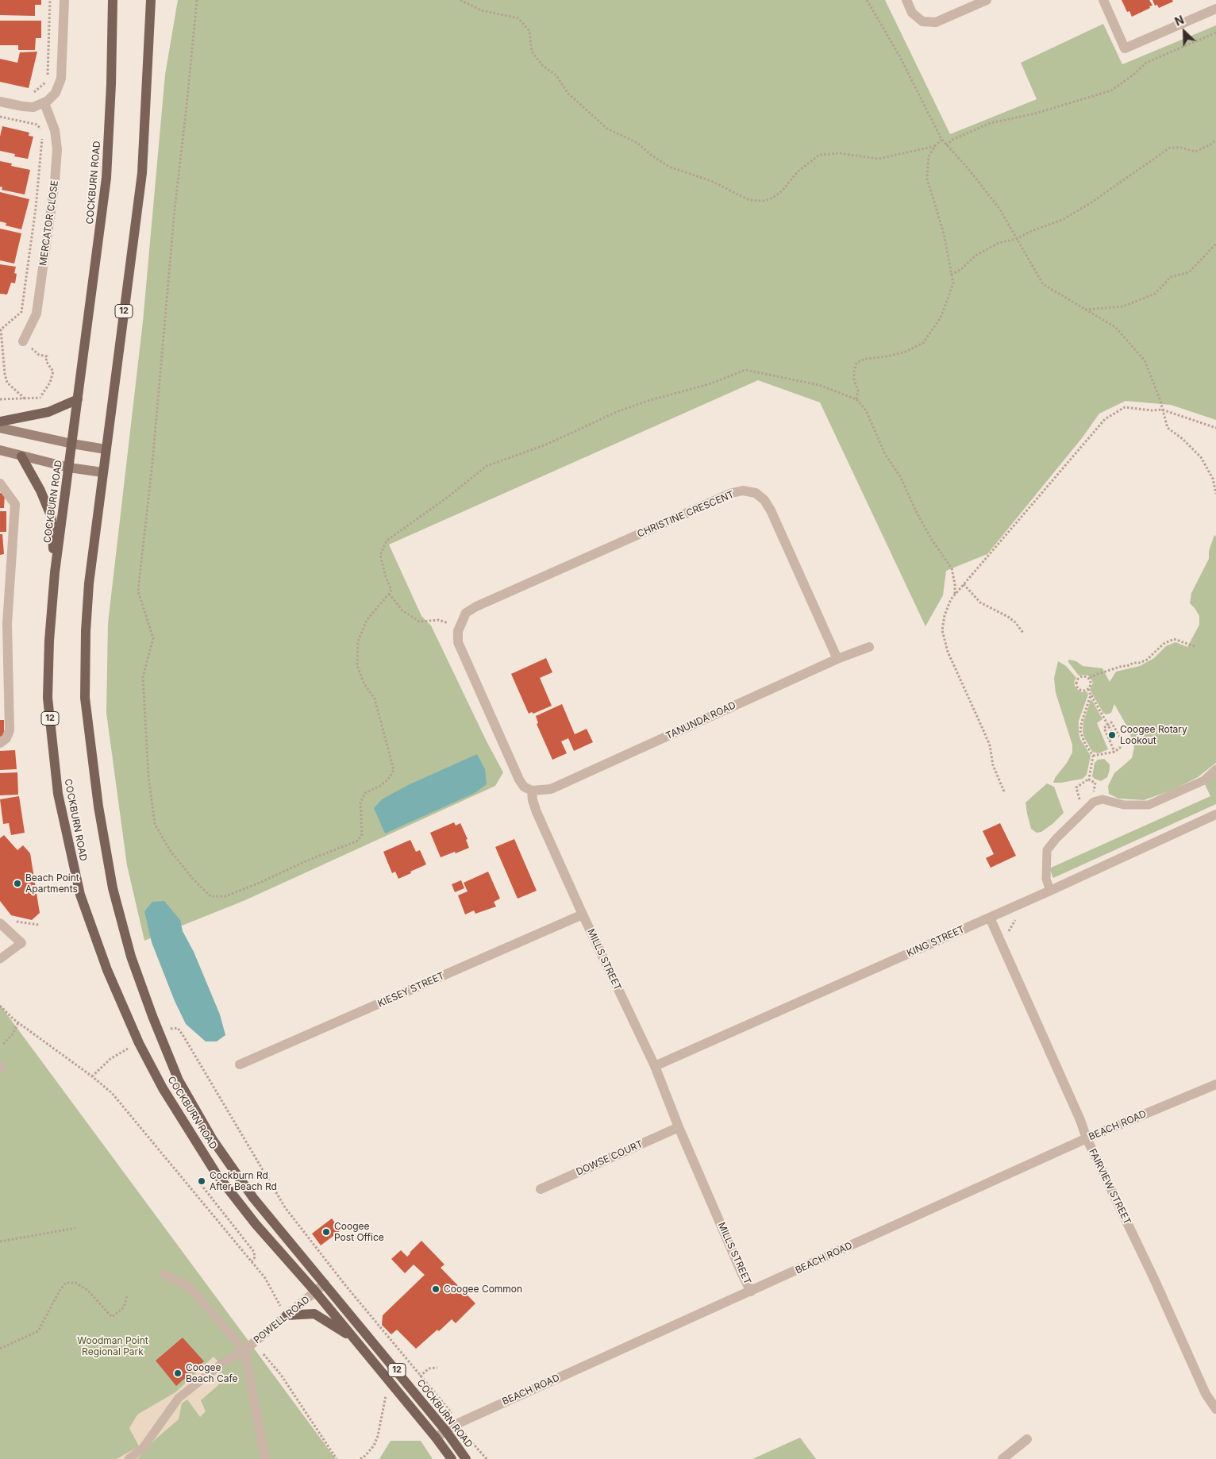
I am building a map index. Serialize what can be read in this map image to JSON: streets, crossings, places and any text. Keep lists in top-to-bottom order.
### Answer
{
  "streets": {
    "main road": ["COCKBURN ROAD", "12"],
    "street": [
      "MERCATOR CLOSE",
      "CHRISTINE CRESCENT",
      "TANUNDA ROAD",
      "KING STREET",
      "MILLS STREET",
      "KIESEY STREET",
      "BEACH ROAD",
      "DOWSE COURT",
      "FAIRVIEW STREET",
      "POWELL ROAD"
    ]
  },
  "crossings": [
    ["COCKBURN ROAD", "BEACH ROAD"],
    ["COCKBURN ROAD", "POWELL ROAD"],
    ["CHRISTINE CRESCENT", "TANUNDA ROAD"],
    ["TANUNDA ROAD", "MILLS STREET"],
    ["KING STREET", "MILLS STREET"],
    ["KING STREET", "FAIRVIEW STREET"],
    ["MILLS STREET", "KIESEY STREET"],
    ["MILLS STREET", "BEACH ROAD"],
    ["MILLS STREET", "DOWSE COURT"],
    ["BEACH ROAD", "FAIRVIEW STREET"]
  ],
  "parks": ["Woodman Point Regional Park"],
  "places": [
    "Coogee Rotary Lookout",
    "Beach Point Apartments",
    "Cockburn Rd After Beach Rd",
    "Coogee Post Office",
    "Coogee Common",
    "Coogee Beach Cafe"
  ],
  "north": "top left"
}
